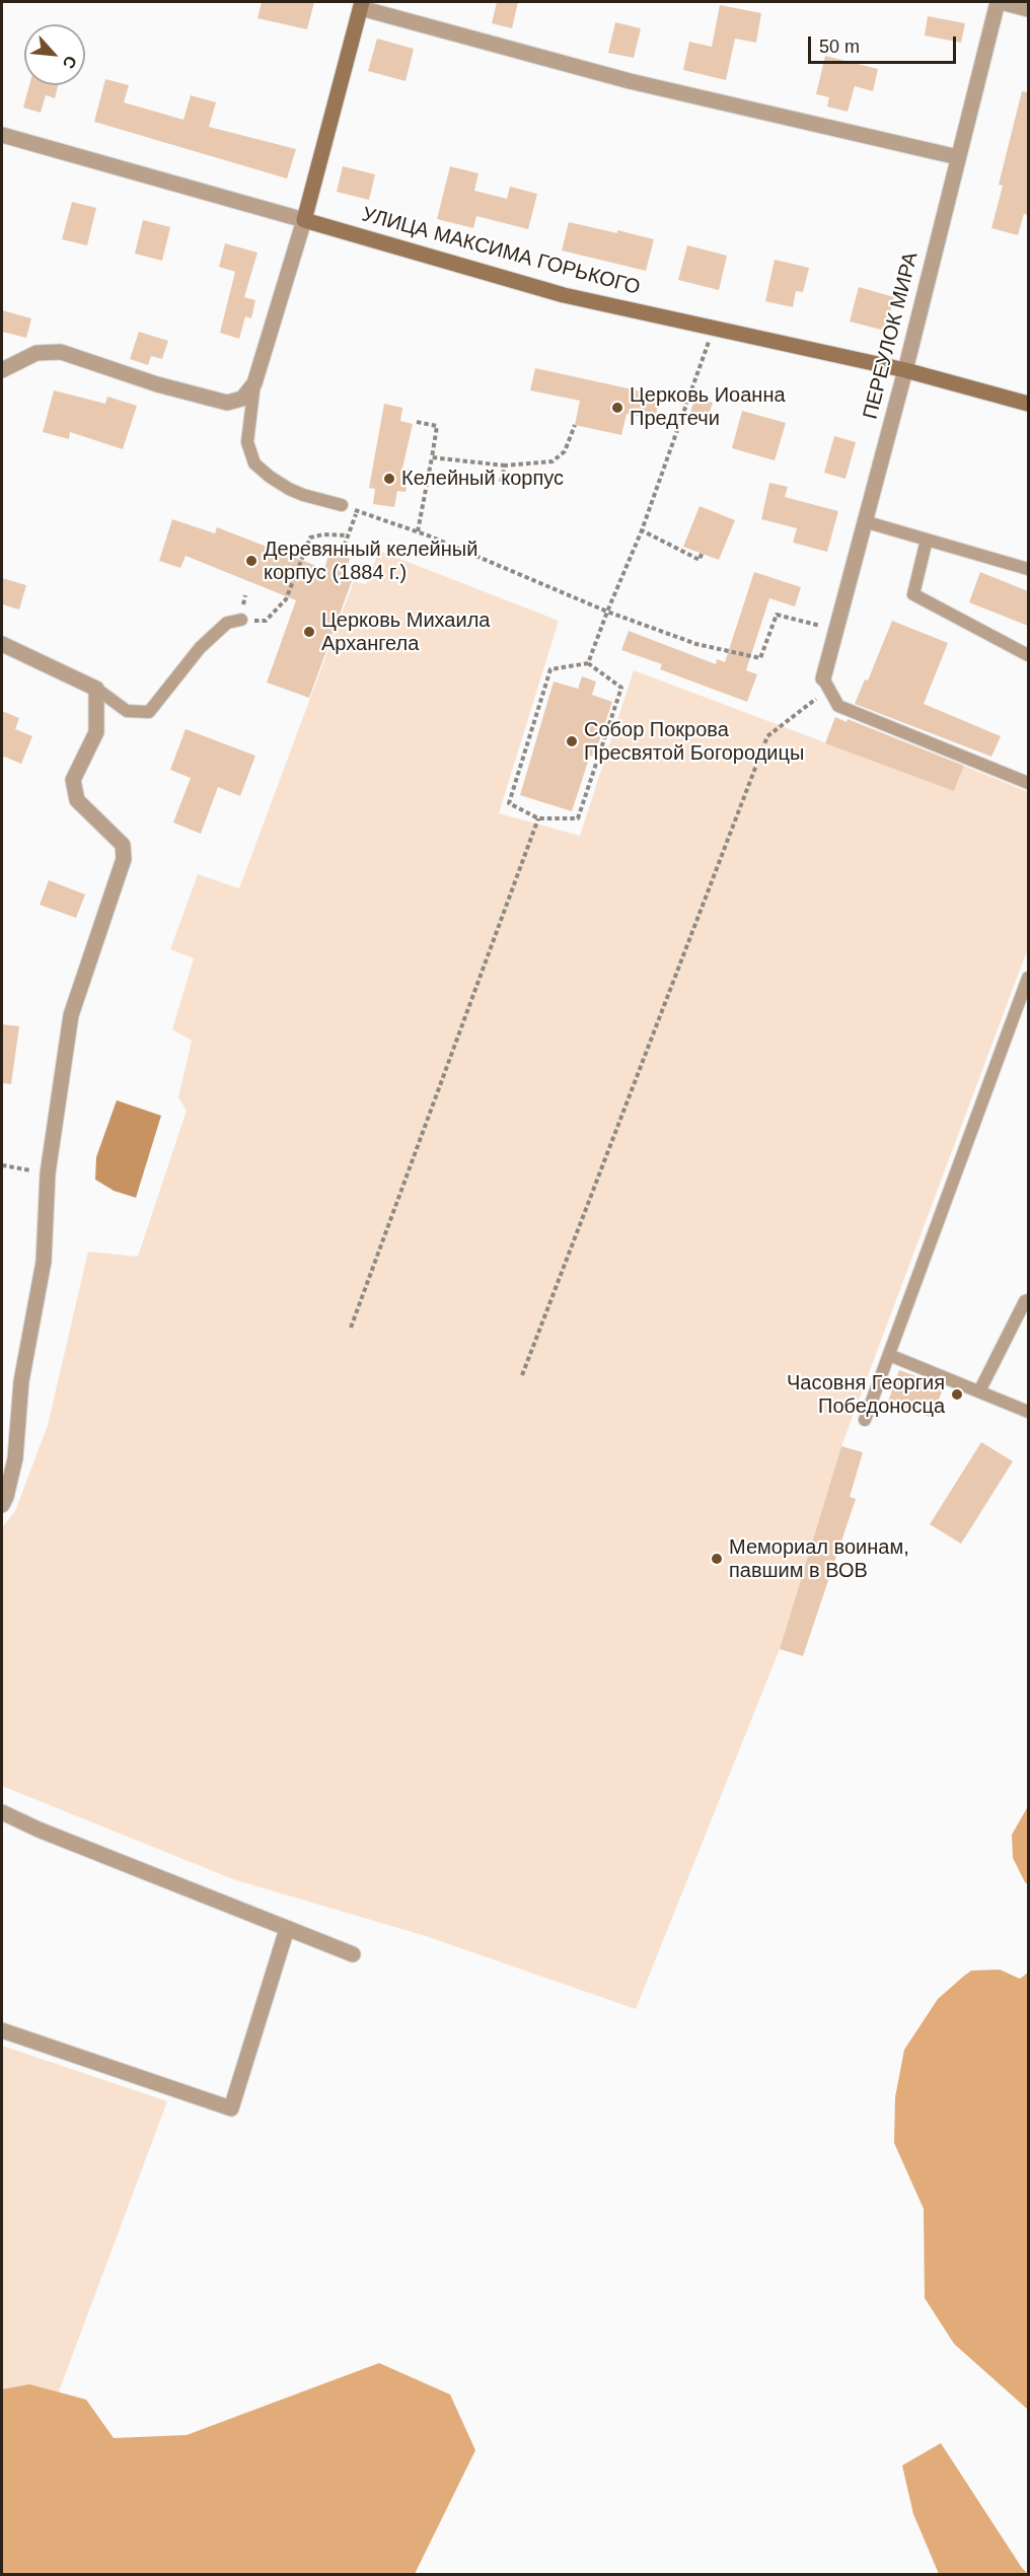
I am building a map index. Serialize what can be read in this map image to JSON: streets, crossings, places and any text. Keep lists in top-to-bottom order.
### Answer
{
  "streets": {
    "street": ["УЛИЦА МАКСИМА ГОРЬКОГО", "ПЕРЕУЛОК МИРА"]
  },
  "crossings": [
    ["УЛИЦА МАКСИМА ГОРЬКОГО", "ПЕРЕУЛОК МИРА"]
  ],
  "places": [
    "Церковь Иоанна Предтечи",
    "Келейный корпус",
    "Деревянный келейный корпус (1884 г.)",
    "Церковь Михаила Архангела",
    "Собор Покрова Пресвятой Богородицы",
    "Часовня Георгия Победоносца",
    "Мемориал воинам, павшим в ВОВ"
  ],
  "scale_bar": "50 m",
  "north": "bottom right"
}
